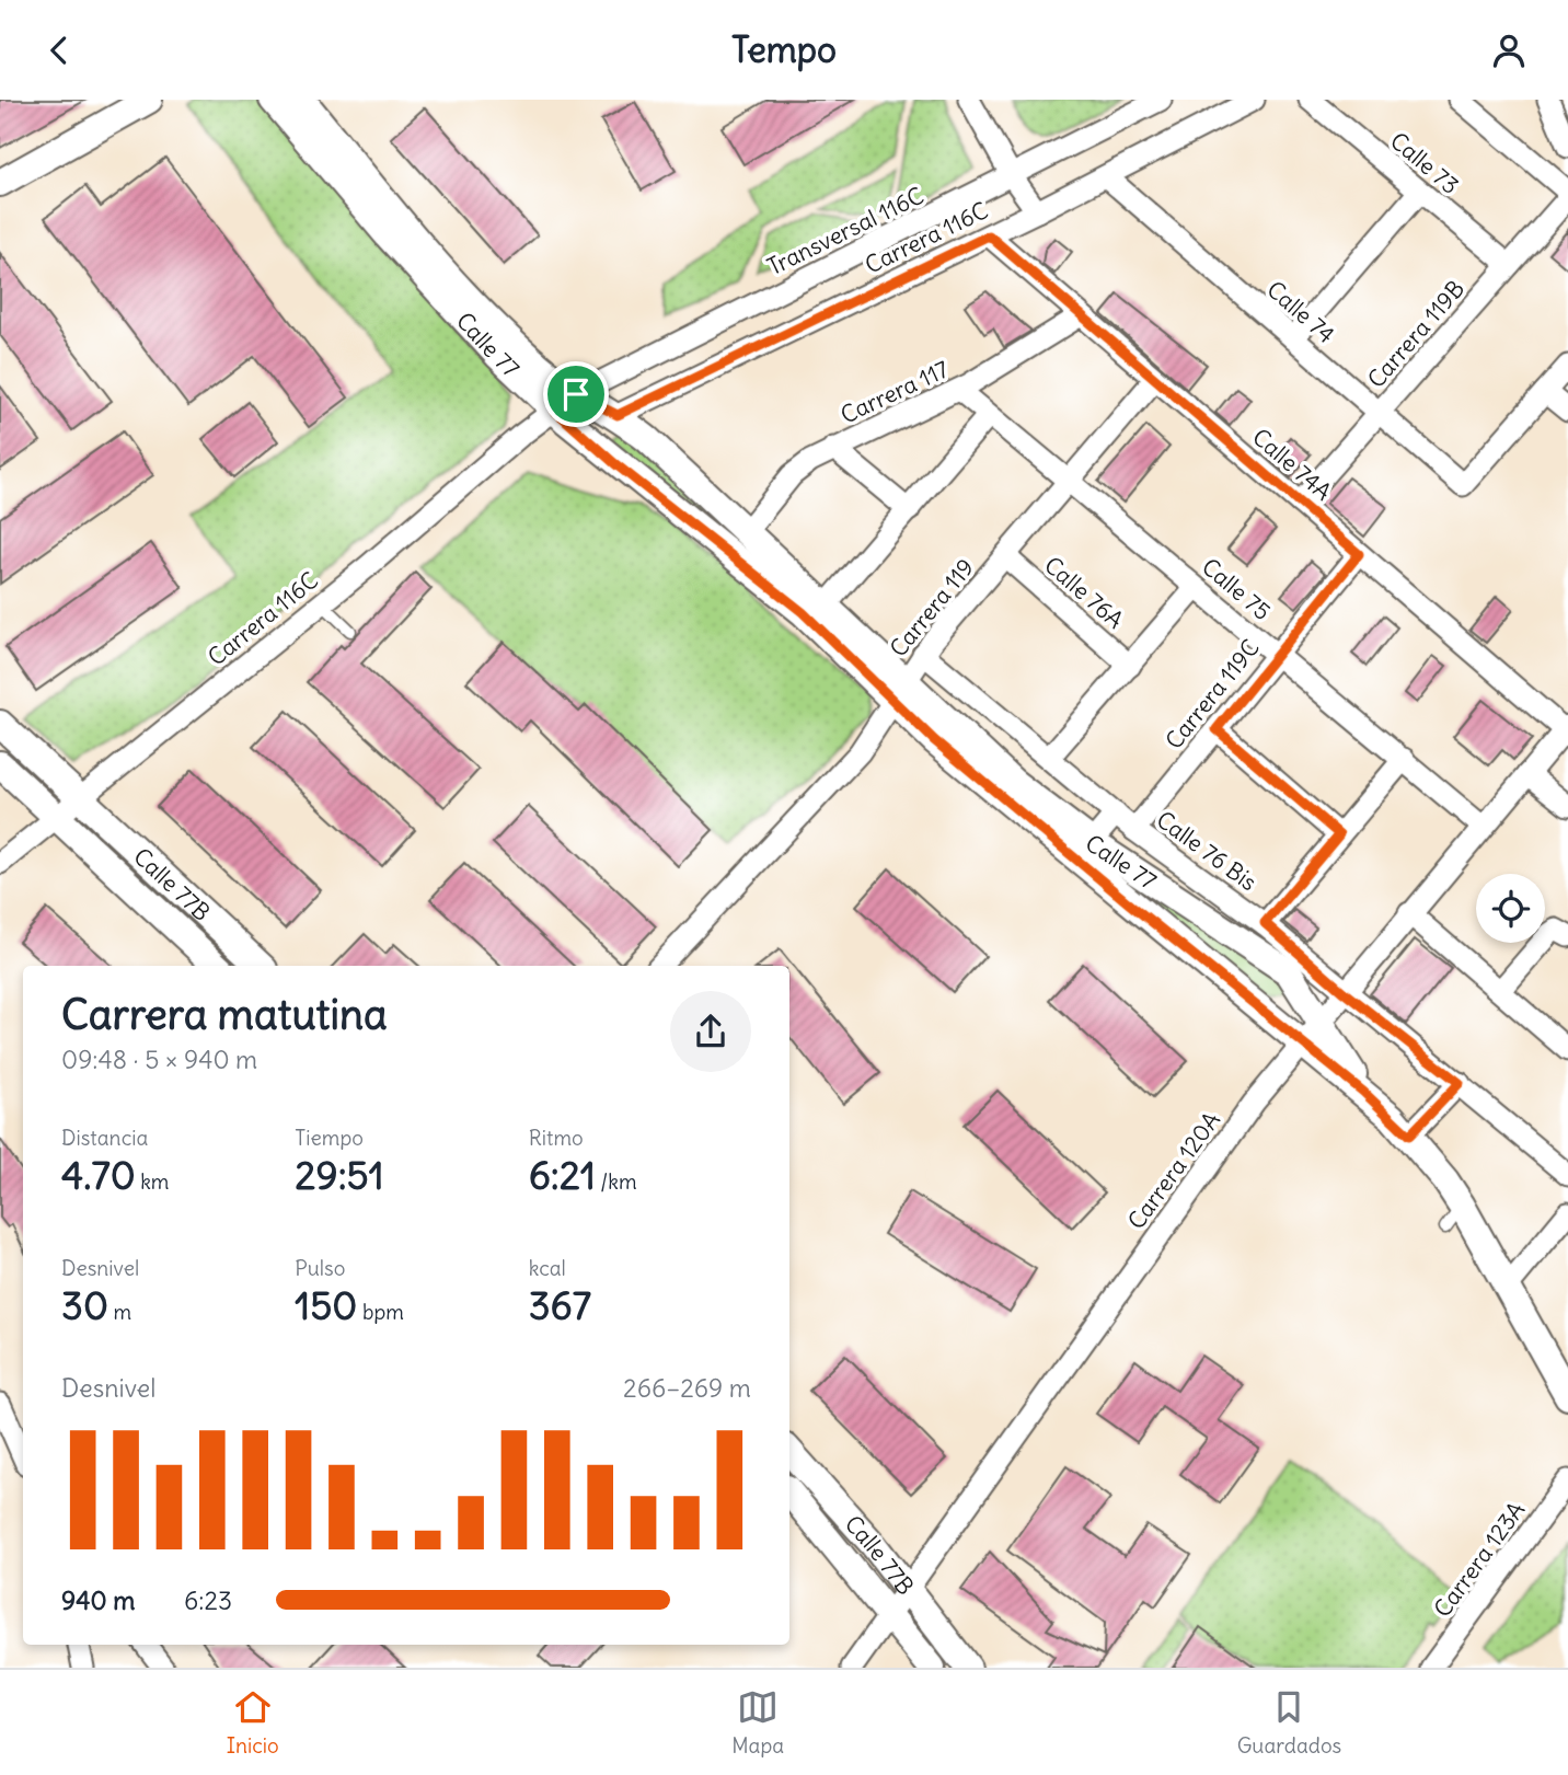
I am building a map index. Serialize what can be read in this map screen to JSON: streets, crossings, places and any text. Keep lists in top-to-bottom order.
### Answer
{
  "streets": {
    "street": [
      "Calle 73",
      "Transversal 116C",
      "Carrera 116C",
      "Calle 74",
      "Carrera 119B",
      "Calle 77",
      "Carrera 117",
      "Calle 74A",
      "Calle 75",
      "Calle 76A",
      "Carrera 119",
      "Carrera 119C",
      "Calle 76 Bis",
      "Calle 77B",
      "Carrera 120A",
      "Carrera 123A"
    ]
  },
  "crossings": [
    ["Calle 73", "Carrera 119B"],
    ["Transversal 116C", "Carrera 116C"],
    ["Transversal 116C", "Calle 77"],
    ["Carrera 116C", "Calle 74"],
    ["Carrera 116C", "Calle 77"],
    ["Carrera 116C", "Calle 74A"],
    ["Carrera 116C", "Calle 77B"],
    ["Calle 74", "Carrera 119B"],
    ["Carrera 119B", "Calle 74A"],
    ["Calle 77", "Carrera 117"],
    ["Calle 77", "Carrera 119"],
    ["Calle 77", "Carrera 120A"],
    ["Carrera 117", "Calle 74A"],
    ["Carrera 117", "Calle 75"],
    ["Calle 74A", "Carrera 119"],
    ["Calle 74A", "Carrera 119C"],
    ["Calle 74A", "Carrera 120A"],
    ["Calle 75", "Carrera 119"],
    ["Calle 75", "Carrera 119C"],
    ["Calle 75", "Carrera 120A"],
    ["Calle 76A", "Carrera 119"],
    ["Carrera 119", "Calle 76 Bis"],
    ["Carrera 119C", "Calle 76 Bis"],
    ["Calle 76 Bis", "Carrera 120A"],
    ["Calle 77B", "Carrera 120A"]
  ],
  "page": {
    "header": "Tempo",
    "heading": ["Carrera matutina", "09:48 · 5 × 940 m"],
    "stats": [
      ["Distancia", "4.70 km"],
      ["Tiempo", "29:51"],
      ["Ritmo", "6:21 /km"],
      ["Desnivel", "30 m"],
      ["Pulso", "150 bpm"],
      ["kcal", "367"]
    ],
    "chart": ["Desnivel", "266–269 m"],
    "list": [
      {
        "name": "940 m",
        "note": "6:23"
      }
    ],
    "tabs": ["Inicio", "Mapa", "Guardados"]
  }
}
